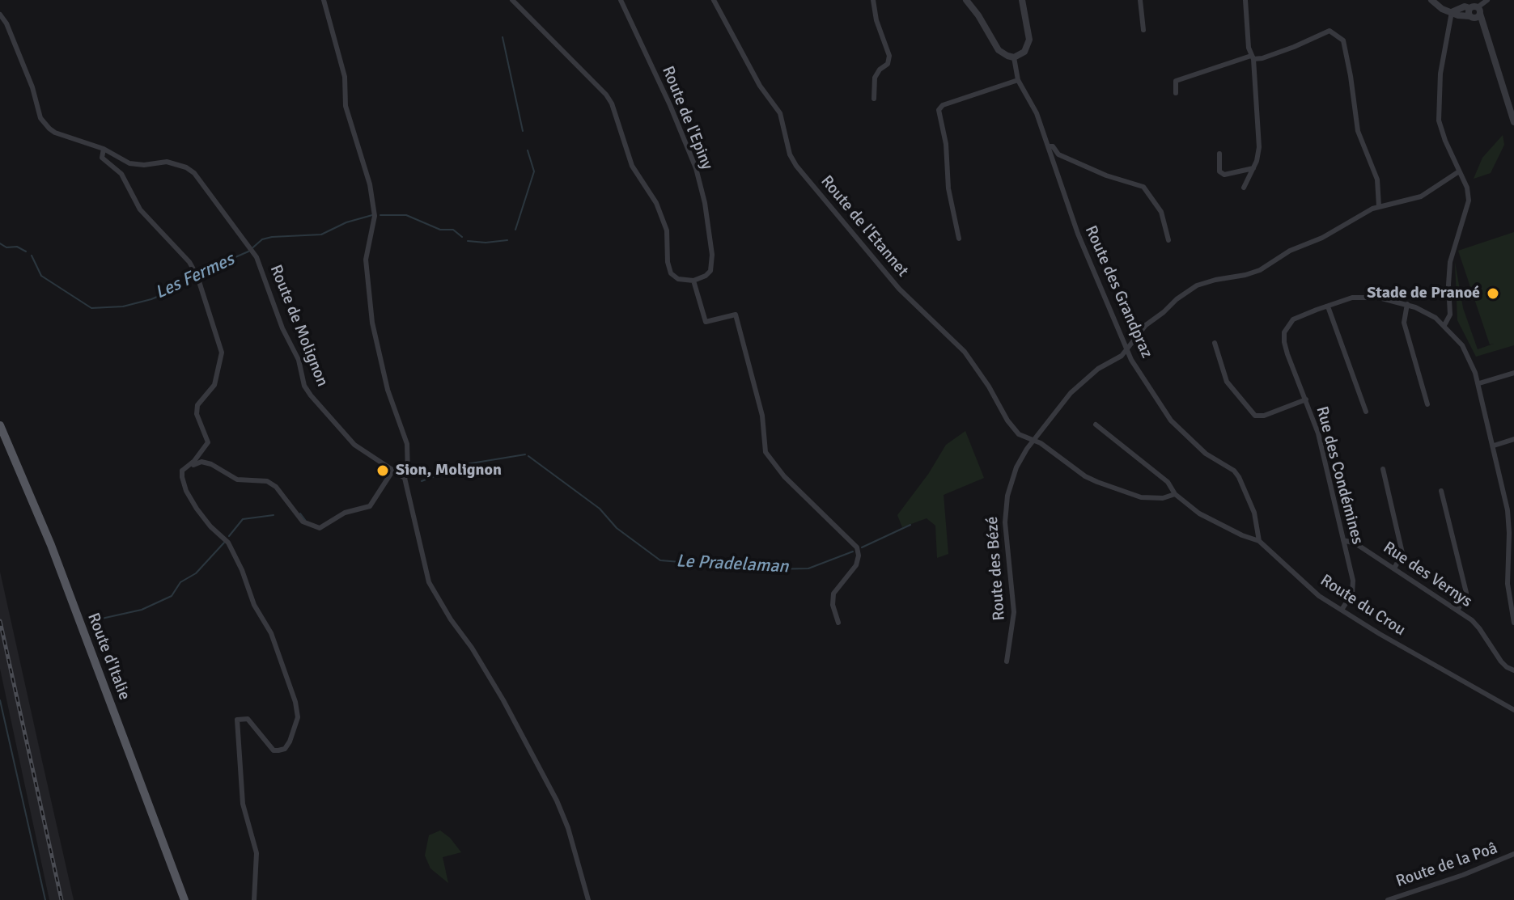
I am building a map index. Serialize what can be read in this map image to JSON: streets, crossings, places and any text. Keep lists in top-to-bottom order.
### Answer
{
  "streets": {
    "main road": ["Route d'Italie"],
    "street": [
      "Route de l'Epiny",
      "Route de l'Etannet",
      "Route des Grandpraz",
      "Route de Molignon",
      "Rue des Condémines",
      "Route des Bézé",
      "Rue des Vernys",
      "Route du Crou",
      "Route de la Poâ"
    ]
  },
  "crossings": [
    ["Route de l'Etannet", "Route des Bézé"],
    ["Route des Grandpraz", "Route des Bézé"],
    ["Route des Grandpraz", "Route du Crou"],
    ["Rue des Condémines", "Rue des Vernys"],
    ["Rue des Condémines", "Route du Crou"]
  ],
  "water": ["Les Fermes", "Le Pradelaman"],
  "places": ["Stade de Pranoé", "Sion, Molignon"]
}
